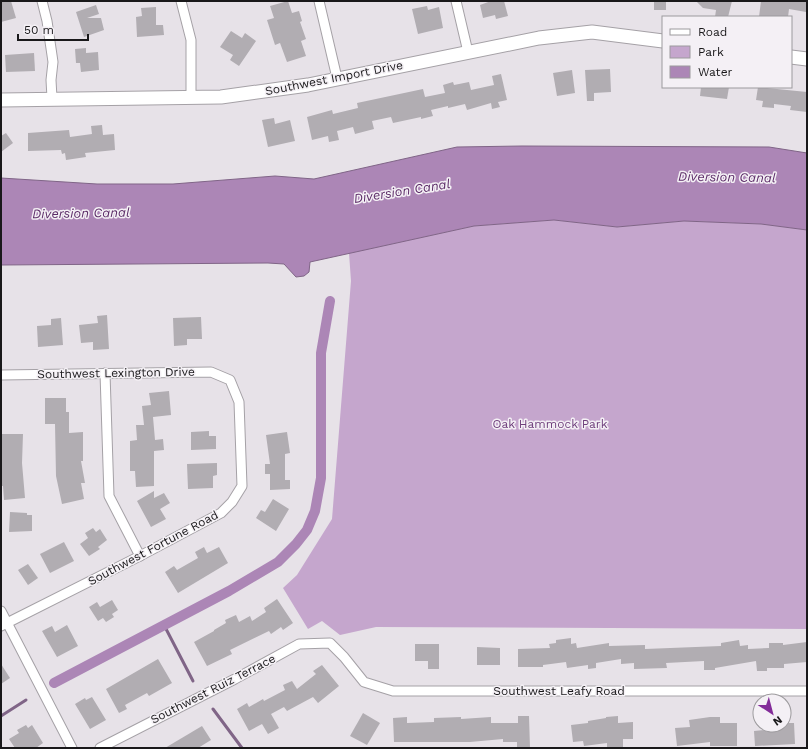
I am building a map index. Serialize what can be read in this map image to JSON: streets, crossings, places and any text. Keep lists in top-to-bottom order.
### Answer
{
  "streets": {
    "street": [
      "Southwest Import Drive",
      "Southwest Lexington Drive",
      "Southwest Fortune Road",
      "Southwest Ruiz Terrace",
      "Southwest Leafy Road"
    ]
  },
  "crossings": [
    ["Southwest Lexington Drive", "Southwest Fortune Road"],
    ["Southwest Ruiz Terrace", "Southwest Leafy Road"]
  ],
  "water": ["Diversion Canal"],
  "parks": ["Oak Hammock Park"],
  "legend": ["Road", "Park", "Water"],
  "scale_bar": "50 m",
  "north": "bottom right"
}
